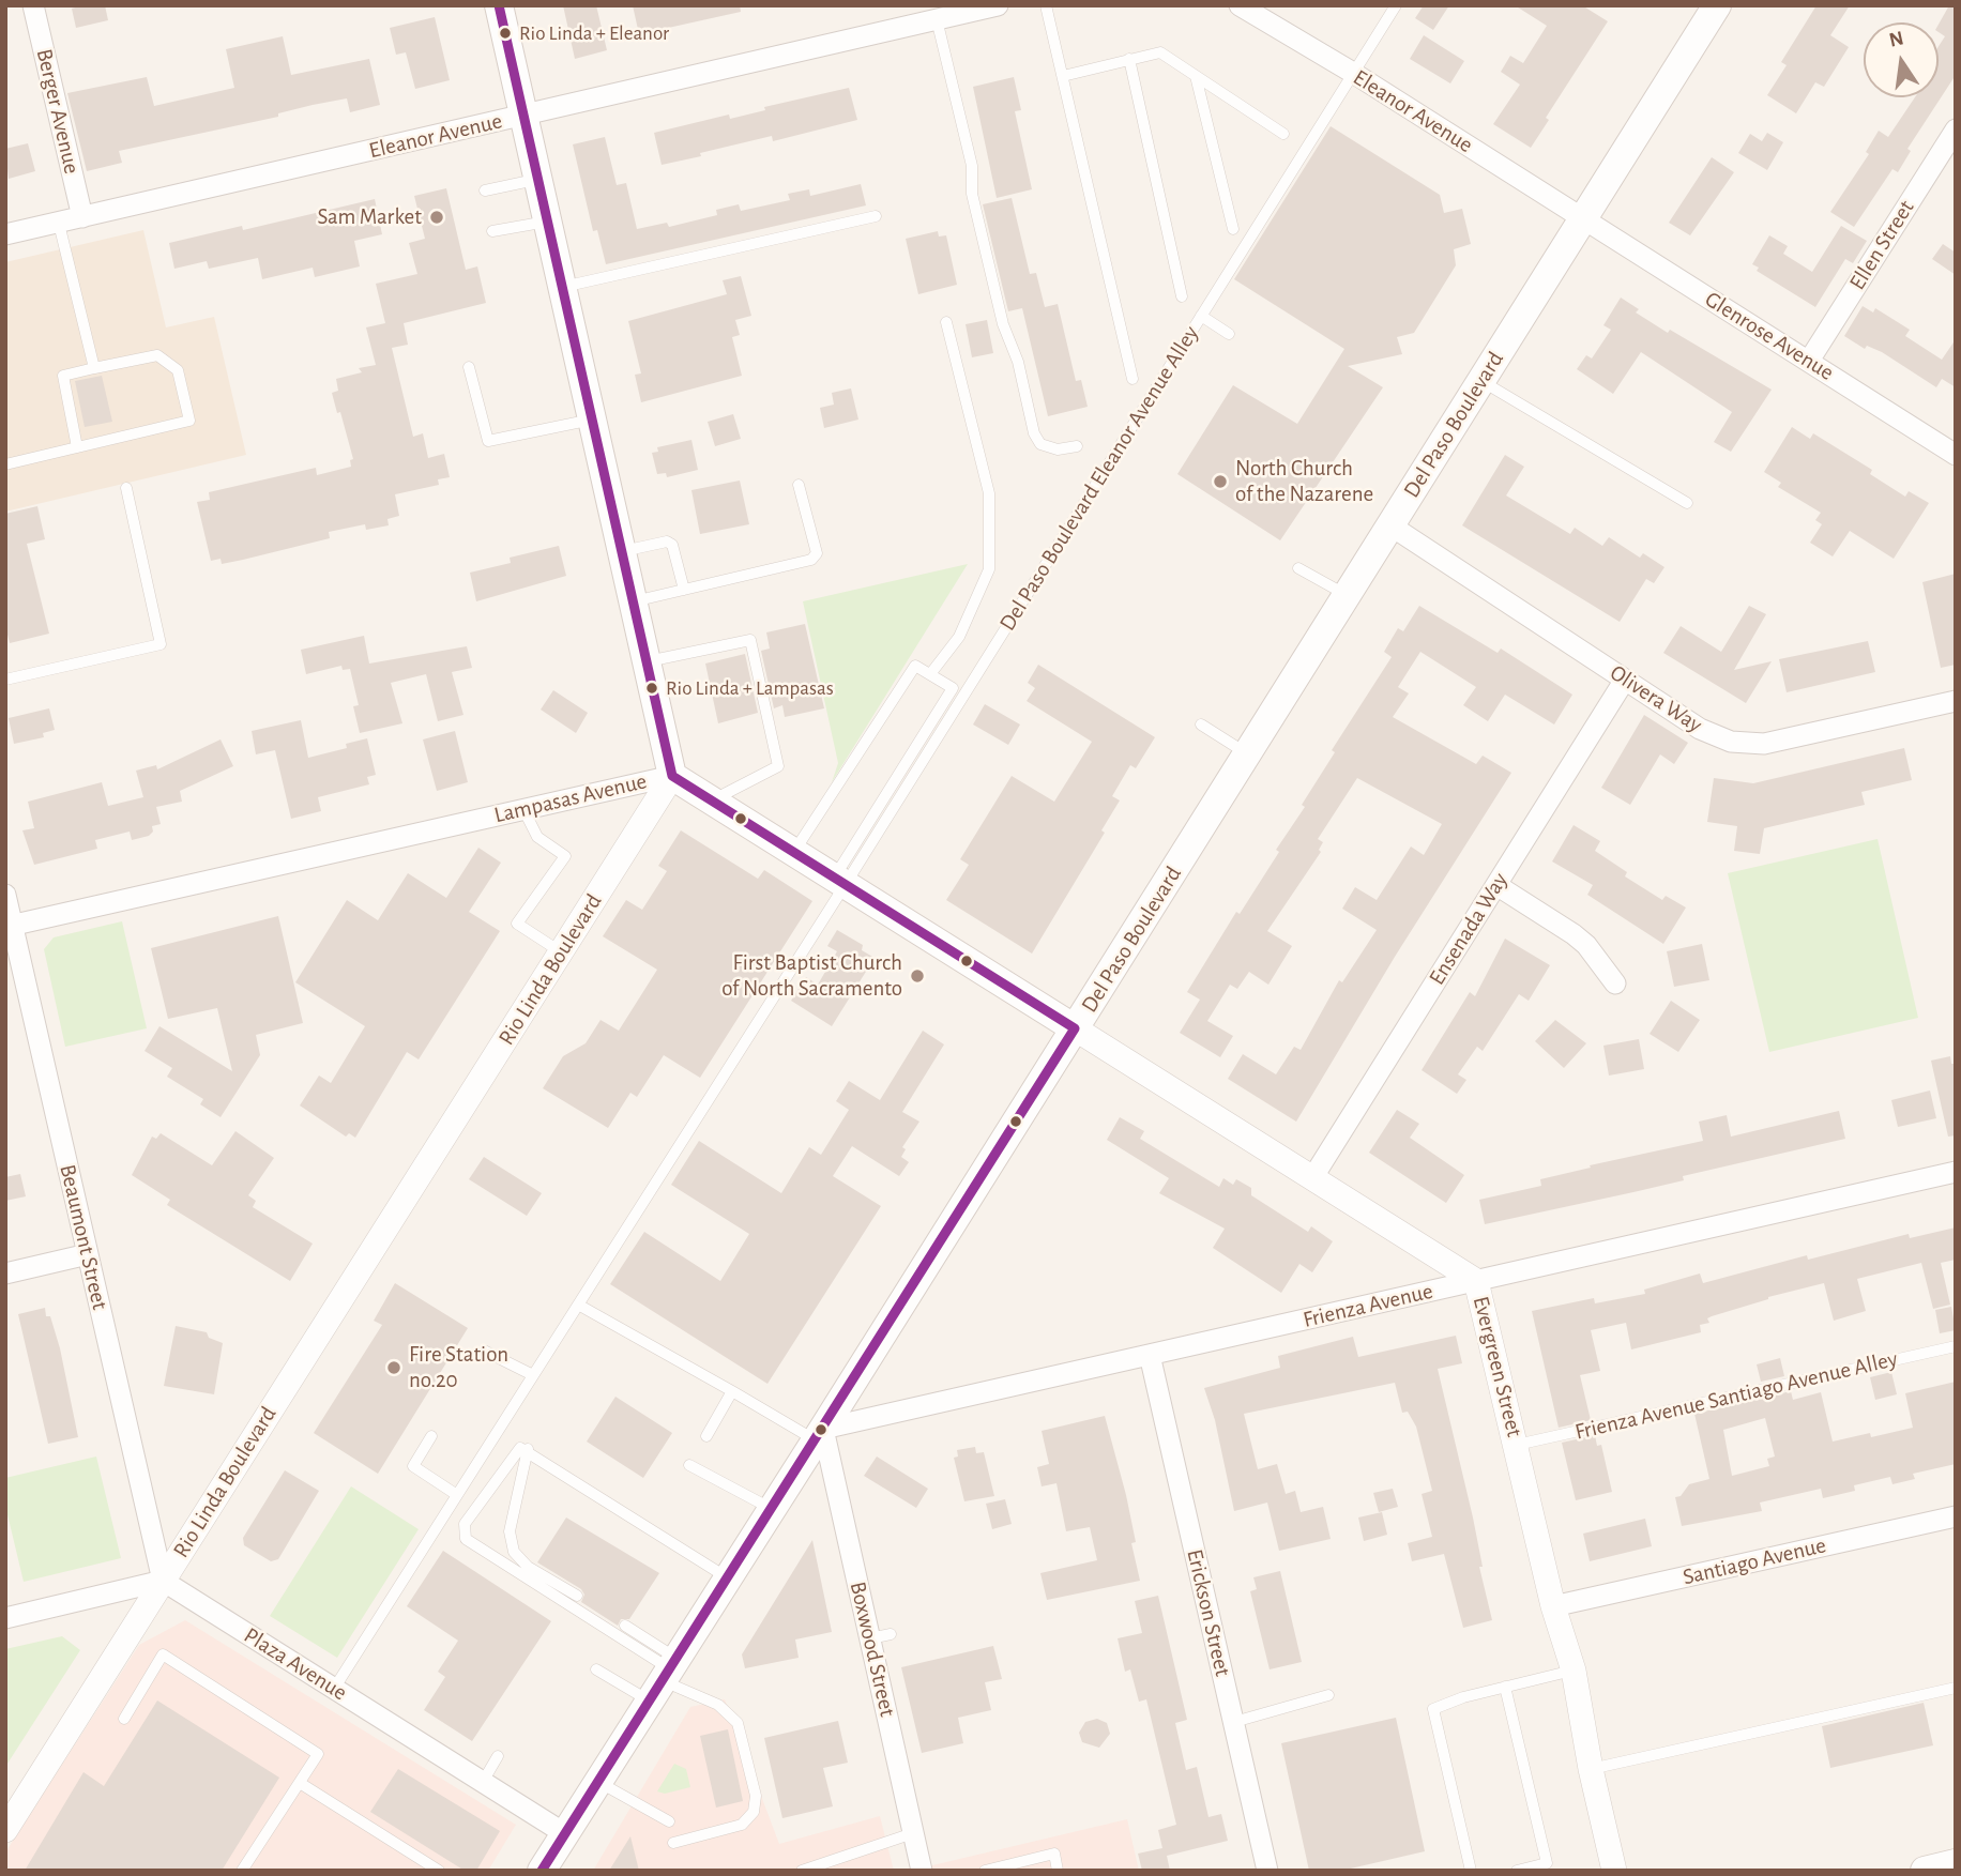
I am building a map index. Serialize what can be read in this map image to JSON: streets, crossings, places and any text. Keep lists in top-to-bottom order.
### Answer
{
  "streets": {
    "main road": ["Del Paso Boulevard", "Lampasas Avenue"],
    "street": [
      "Berger Avenue",
      "Eleanor Avenue",
      "Ellen Street",
      "Glenrose Avenue",
      "Olivera Way",
      "Ensenada Way",
      "Rio Linda Boulevard",
      "Beaumont Street",
      "Frienza Avenue",
      "Evergreen Street",
      "Santiago Avenue",
      "Erickson Street",
      "Boxwood Street",
      "Plaza Avenue"
    ],
    "lane": ["Del Paso Boulevard Eleanor Avenue Alley", "Frienza Avenue Santiago Avenue Alley"]
  },
  "crossings": [
    ["Berger Avenue", "Eleanor Avenue"],
    ["Eleanor Avenue", "Glenrose Avenue"],
    ["Eleanor Avenue", "Del Paso Boulevard"],
    ["Eleanor Avenue", "Del Paso Boulevard Eleanor Avenue Alley"],
    ["Ellen Street", "Glenrose Avenue"],
    ["Glenrose Avenue", "Del Paso Boulevard"],
    ["Del Paso Boulevard", "Olivera Way"],
    ["Del Paso Boulevard", "Lampasas Avenue"],
    ["Del Paso Boulevard", "Frienza Avenue"],
    ["Del Paso Boulevard", "Evergreen Street"],
    ["Del Paso Boulevard", "Boxwood Street"],
    ["Del Paso Boulevard", "Plaza Avenue"],
    ["Del Paso Boulevard Eleanor Avenue Alley", "Lampasas Avenue"],
    ["Olivera Way", "Ensenada Way"],
    ["Lampasas Avenue", "Rio Linda Boulevard"],
    ["Lampasas Avenue", "Beaumont Street"],
    ["Lampasas Avenue", "Evergreen Street"],
    ["Ensenada Way", "Evergreen Street"],
    ["Rio Linda Boulevard", "Beaumont Street"],
    ["Rio Linda Boulevard", "Plaza Avenue"],
    ["Beaumont Street", "Plaza Avenue"],
    ["Frienza Avenue", "Evergreen Street"],
    ["Frienza Avenue", "Erickson Street"],
    ["Frienza Avenue", "Boxwood Street"],
    ["Evergreen Street", "Frienza Avenue Santiago Avenue Alley"],
    ["Evergreen Street", "Santiago Avenue"]
  ],
  "places": [
    "Rio Linda + Eleanor",
    "Sam Market",
    "North Church of the Nazarene",
    "Rio Linda + Lampasas",
    "First Baptist Church of North Sacramento",
    "Fire Station no.20"
  ],
  "north": "top"
}
